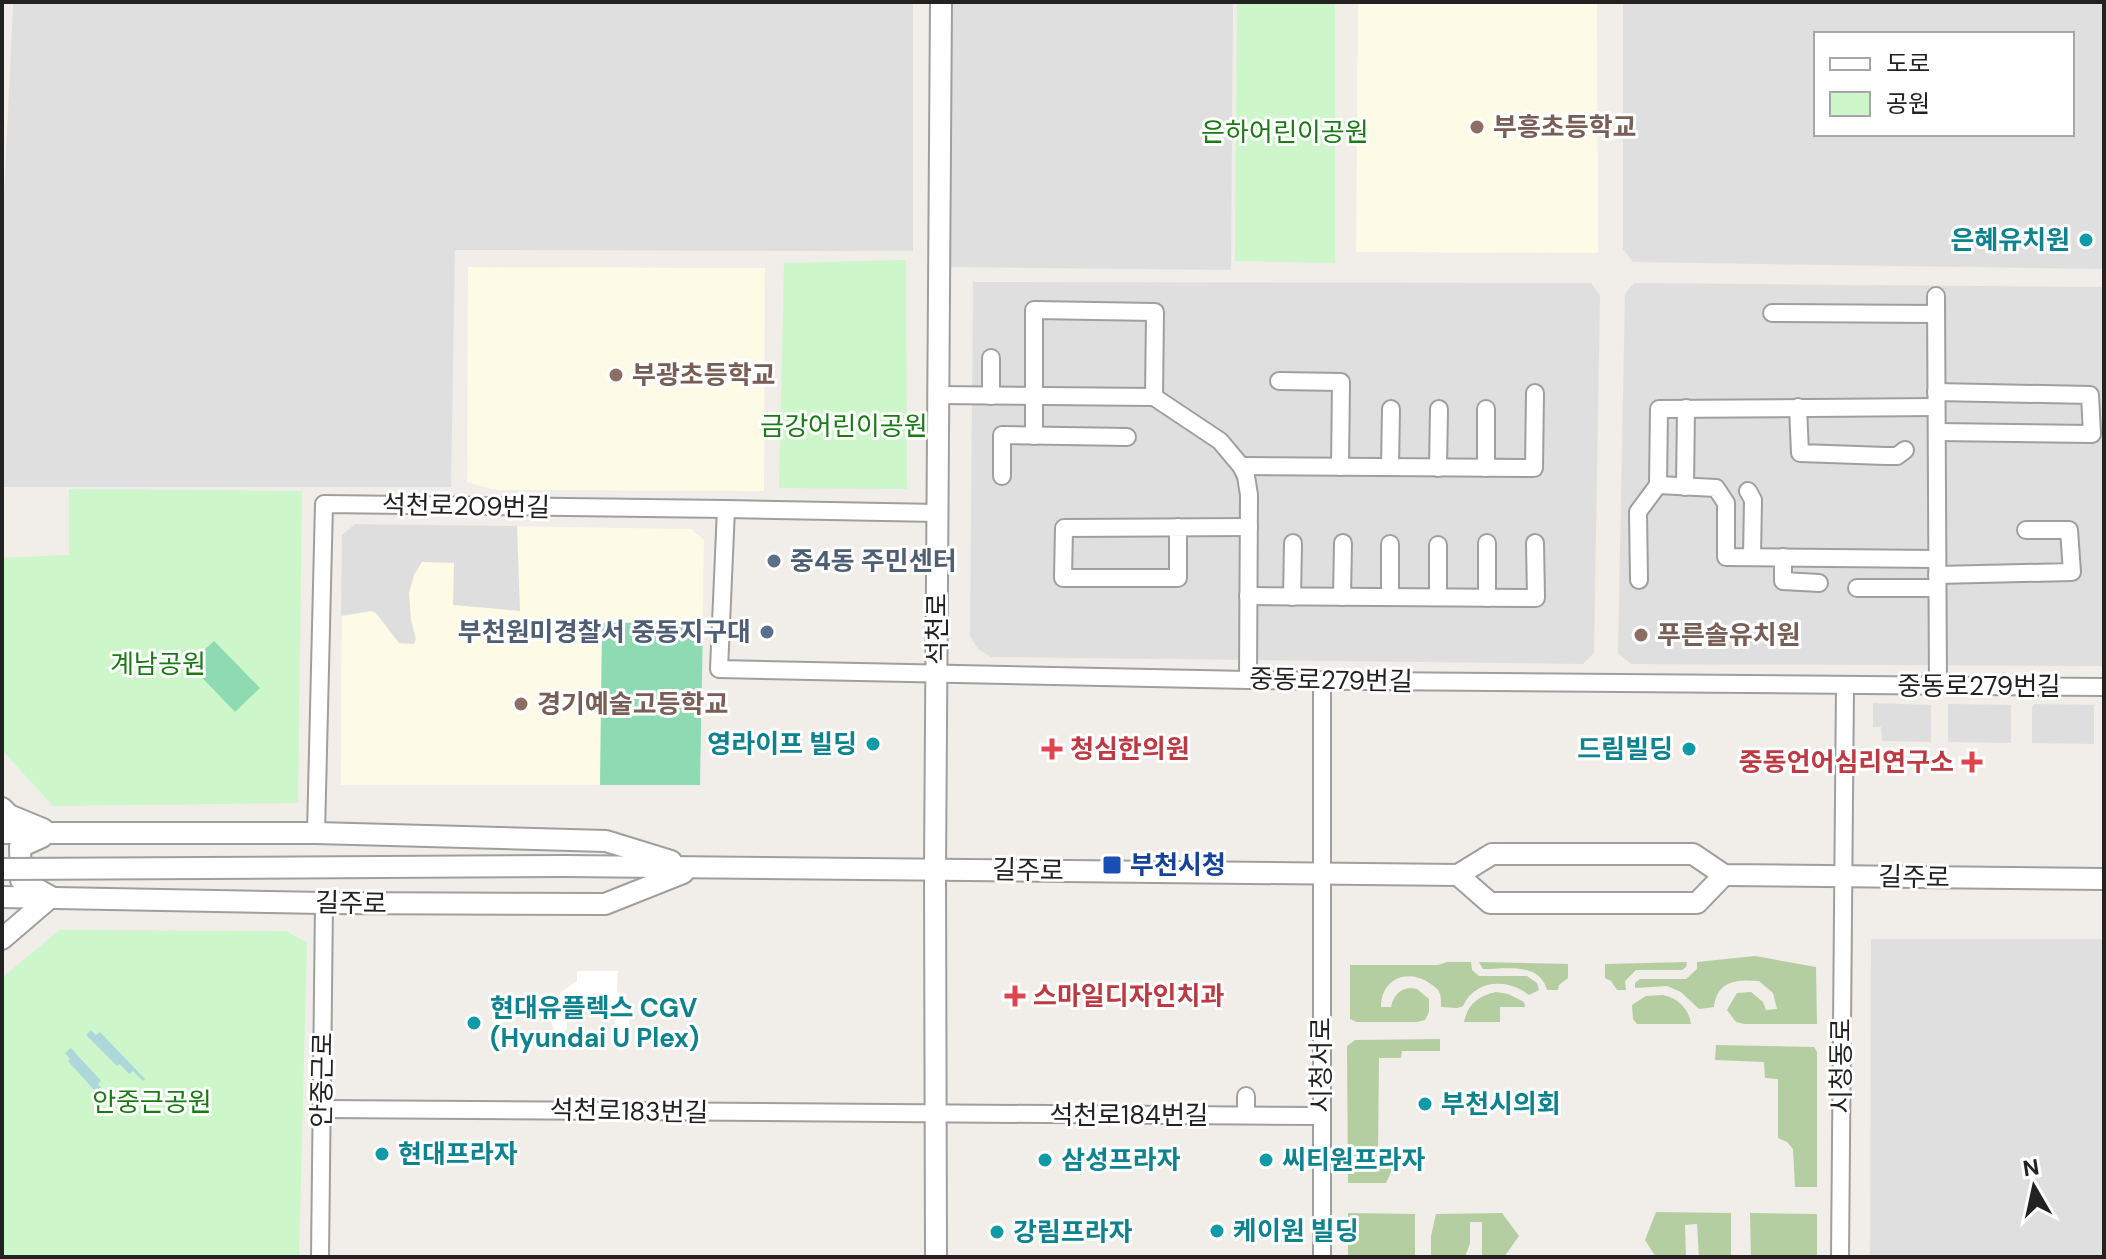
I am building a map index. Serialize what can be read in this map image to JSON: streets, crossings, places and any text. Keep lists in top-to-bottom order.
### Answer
{
  "streets": {
    "street": [
      "석천로209번길",
      "석천로",
      "중동로279번길",
      "길주로",
      "시청서로",
      "시청동로",
      "안중근로",
      "석천로183번길",
      "석천로184번길"
    ]
  },
  "crossings": [
    ["석천로209번길", "석천로"],
    ["석천로209번길", "중동로279번길"],
    ["석천로209번길", "길주로"],
    ["석천로", "중동로279번길"],
    ["석천로", "길주로"],
    ["석천로", "석천로183번길"],
    ["석천로", "석천로184번길"],
    ["중동로279번길", "시청서로"],
    ["중동로279번길", "시청동로"],
    ["길주로", "시청서로"],
    ["길주로", "시청동로"],
    ["길주로", "안중근로"],
    ["시청서로", "석천로184번길"],
    ["안중근로", "석천로183번길"],
    ["석천로183번길", "석천로184번길"]
  ],
  "parks": [
    "은하어린이공원",
    "금강어린이공원",
    "계남공원",
    "안중근공원"
  ],
  "places": {
    "other": [
      "부흥초등학교",
      "은혜유치원",
      "부광초등학교",
      "중4동 주민센터",
      "부천원미경찰서 중동지구대",
      "푸른솔유치원",
      "경기예술고등학교",
      "영라이프 빌딩",
      "드림빌딩",
      "현대유플렉스 CGV (Hyundai U Plex)",
      "부천시의회",
      "현대프라자",
      "삼성프라자",
      "씨티원프라자",
      "케이원 빌딩",
      "강림프라자"
    ],
    "health": ["청심한의원", "중동언어심리연구소", "스마일디자인치과"],
    "transit": ["부천시청"]
  },
  "legend": ["도로", "공원"],
  "north": "top"
}
